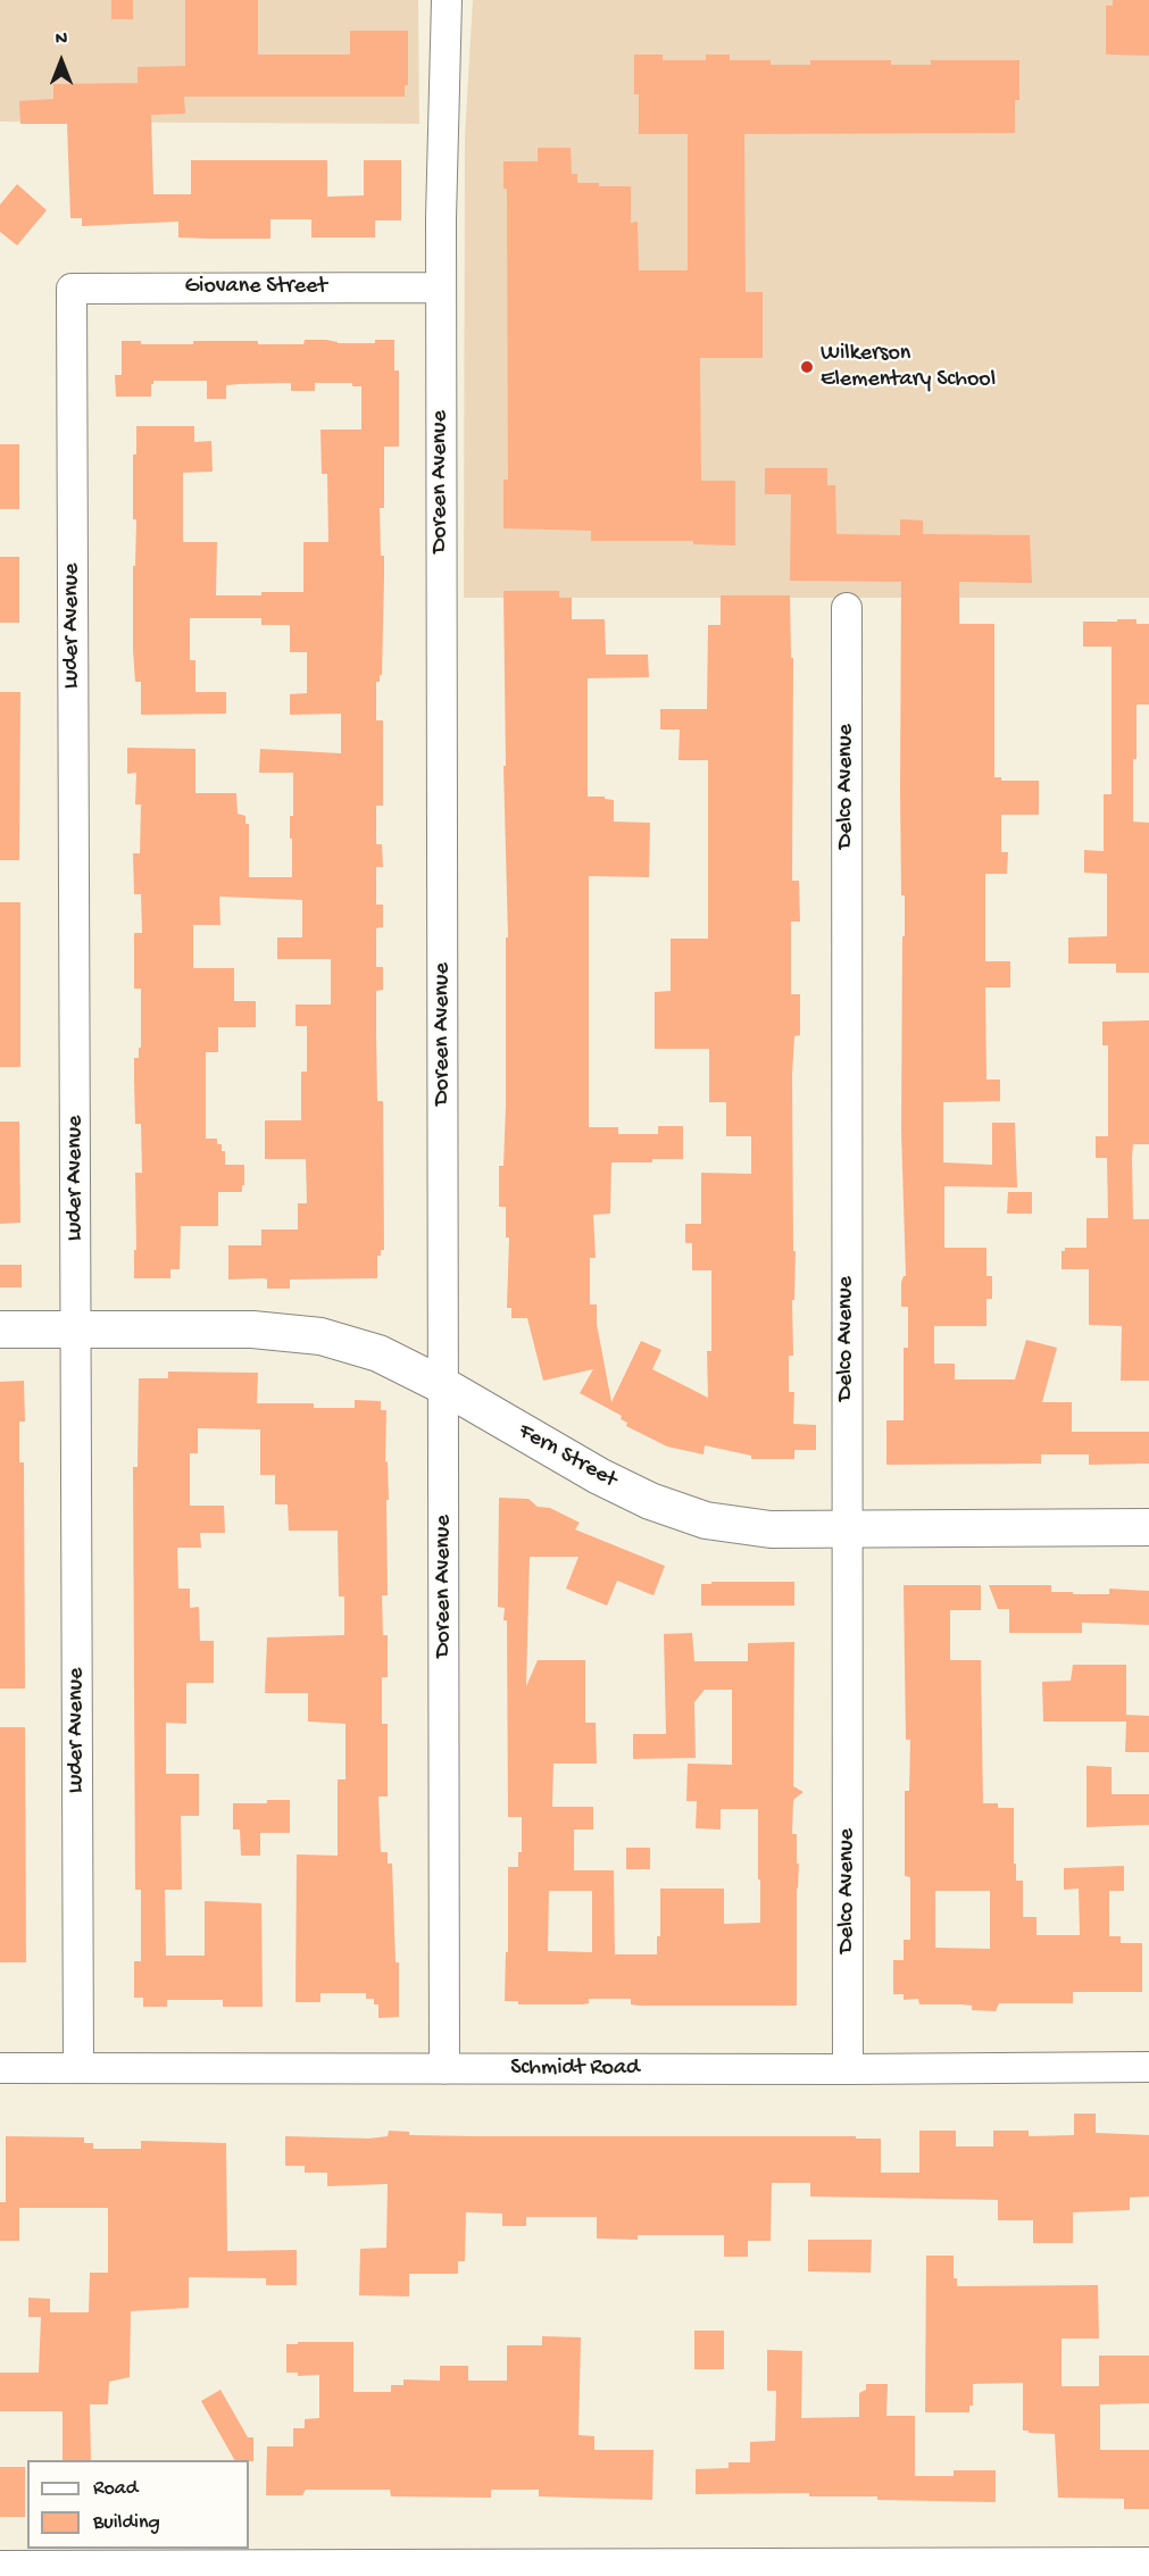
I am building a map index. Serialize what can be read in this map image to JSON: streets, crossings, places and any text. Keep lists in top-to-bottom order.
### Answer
{
  "streets": {
    "street": [
      "Giovane Street",
      "Doreen Avenue",
      "Luder Avenue",
      "Delco Avenue",
      "Fern Street",
      "Schmidt Road"
    ]
  },
  "crossings": [
    ["Giovane Street", "Doreen Avenue"],
    ["Giovane Street", "Luder Avenue"],
    ["Doreen Avenue", "Fern Street"],
    ["Doreen Avenue", "Schmidt Road"],
    ["Luder Avenue", "Fern Street"],
    ["Luder Avenue", "Schmidt Road"],
    ["Delco Avenue", "Fern Street"],
    ["Delco Avenue", "Schmidt Road"]
  ],
  "places": ["Wilkerson Elementary School"],
  "legend": ["Road", "Building"],
  "north": "top"
}
